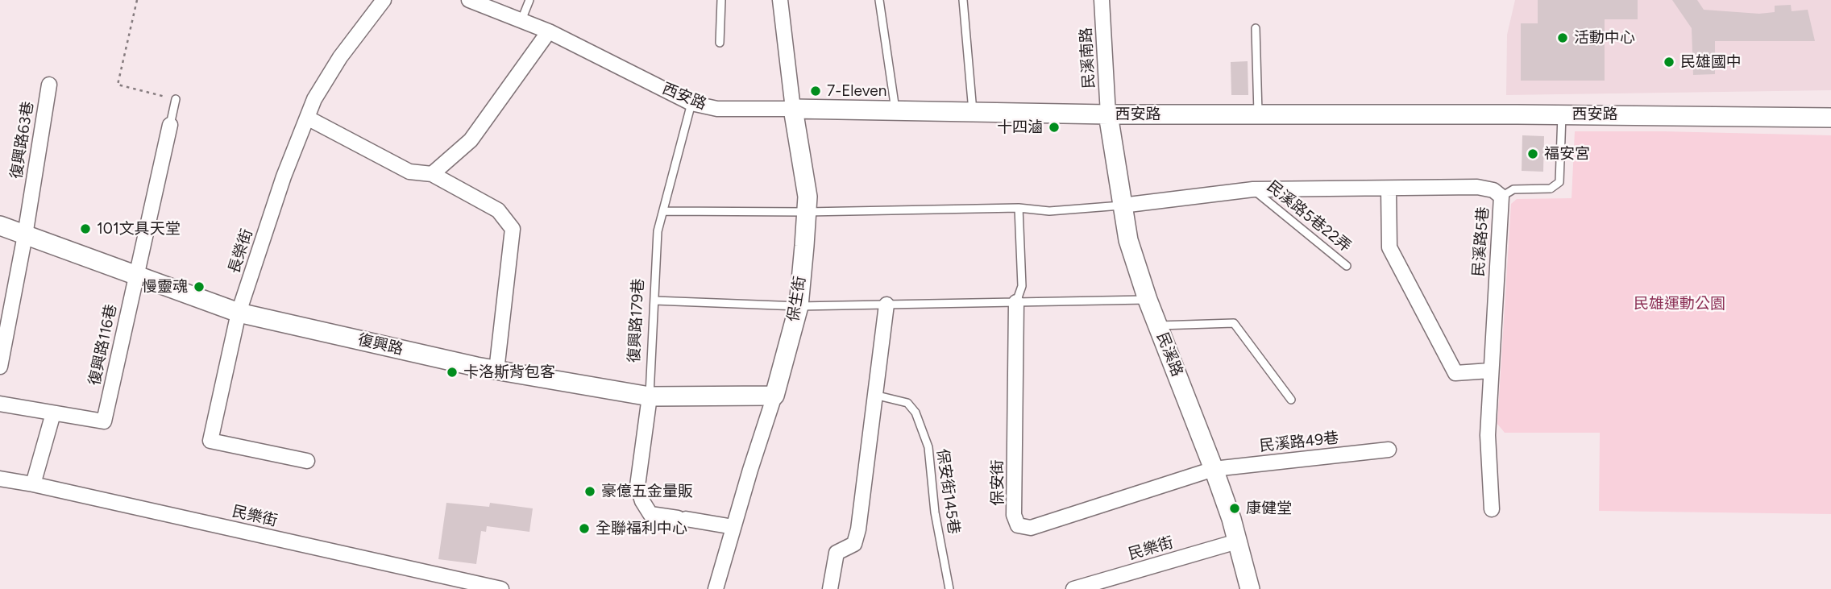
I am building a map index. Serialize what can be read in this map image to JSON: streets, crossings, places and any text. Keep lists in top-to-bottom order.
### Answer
{
  "streets": {
    "street": [
      "民溪南路",
      "西安路",
      "復興路63巷",
      "民溪路5巷",
      "長榮街",
      "保生街",
      "復興路179巷",
      "復興路116巷",
      "復興路",
      "民溪路",
      "民溪路49巷",
      "保安街",
      "民樂街"
    ],
    "lane": ["民溪路5巷22弄", "保安街145巷"]
  },
  "crossings": [
    ["民溪南路", "西安路"],
    ["民溪南路", "民溪路"],
    ["西安路", "保生街"],
    ["西安路", "復興路179巷"],
    ["西安路", "民溪路"],
    ["復興路63巷", "復興路"],
    ["民溪路5巷22弄", "民溪路5巷"],
    ["民溪路5巷", "民溪路"],
    ["長榮街", "復興路"],
    ["保生街", "復興路179巷"],
    ["保生街", "復興路"],
    ["復興路179巷", "復興路"],
    ["復興路116巷", "復興路"],
    ["民溪路", "民溪路49巷"],
    ["民溪路", "保安街"],
    ["民溪路", "民樂街"],
    ["民溪路49巷", "保安街"]
  ],
  "parks": ["民雄運動公園"],
  "places": [
    "活動中心",
    "民雄國中",
    "7-Eleven",
    "十四滷",
    "福安宮",
    "101文具天堂",
    "慢靈魂",
    "卡洛斯背包客",
    "豪億五金量販",
    "康健堂",
    "全聯福利中心"
  ]
}
